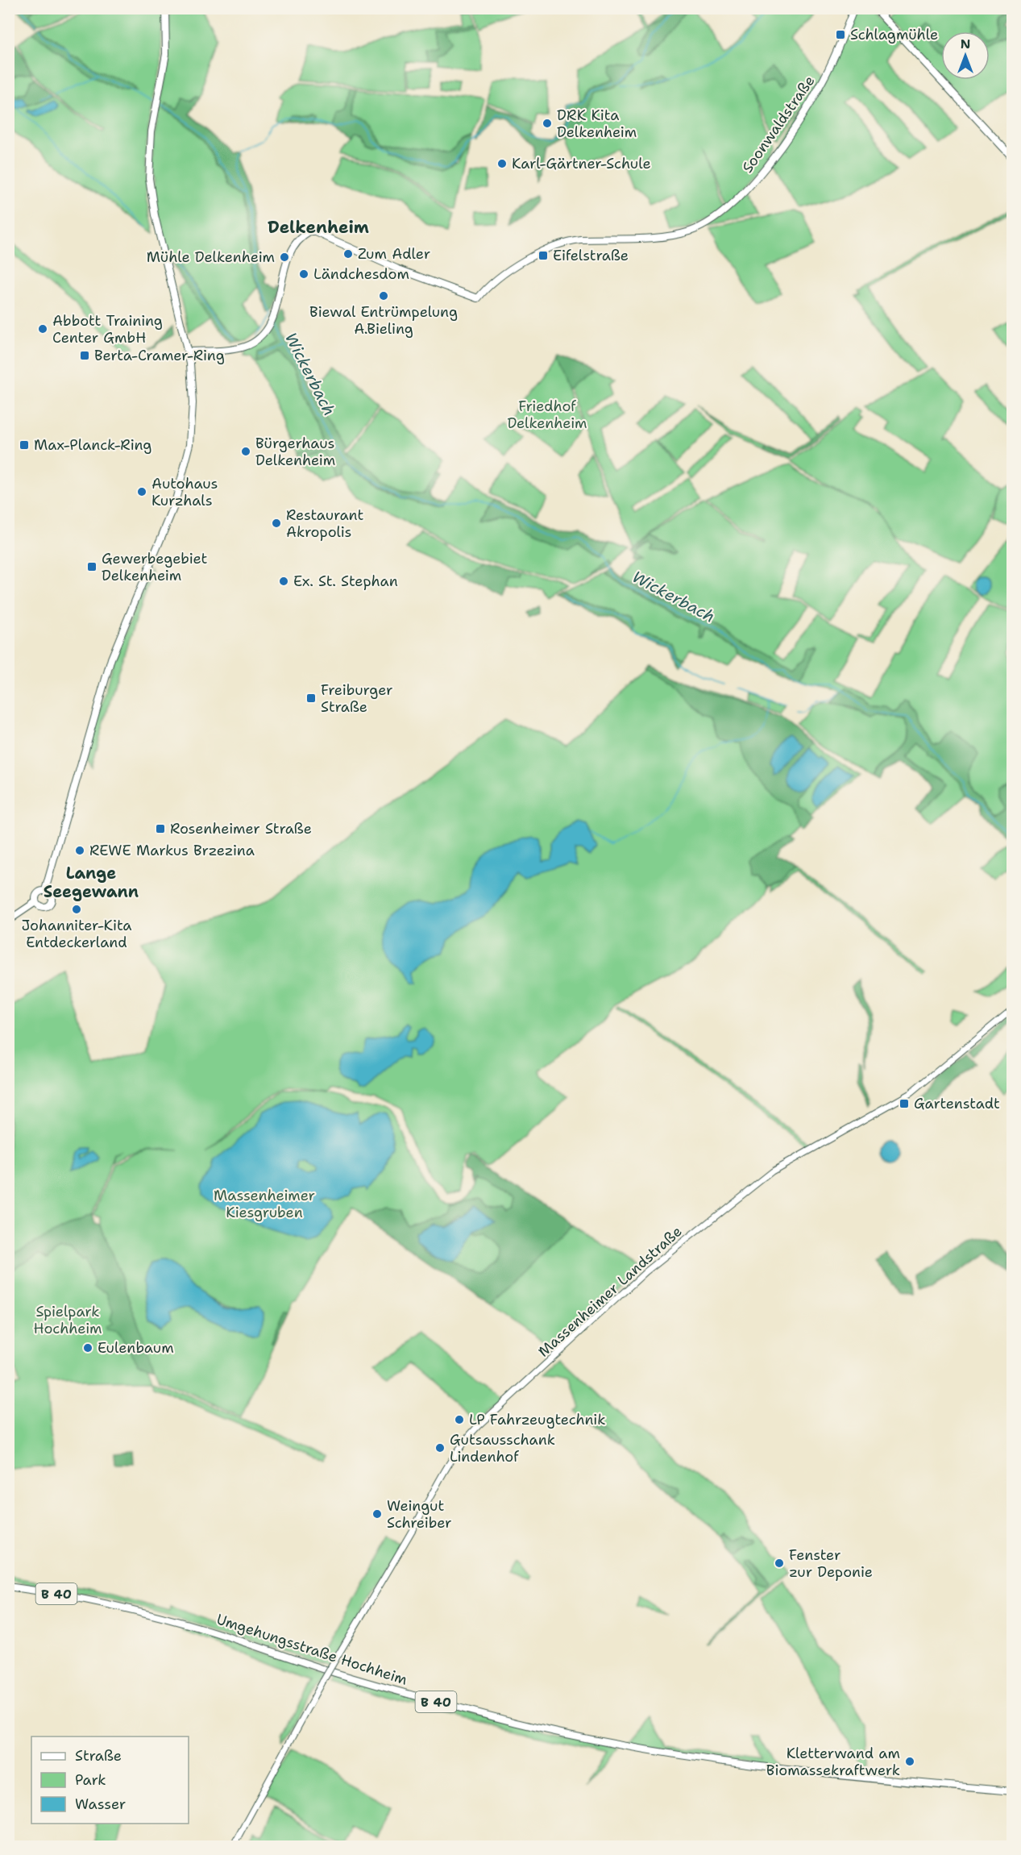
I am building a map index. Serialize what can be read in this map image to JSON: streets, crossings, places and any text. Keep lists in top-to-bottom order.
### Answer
{
  "streets": {
    "main road": ["Soonwaldstraße", "B 40", "Umgehungsstraße Hochheim"],
    "street": ["Massenheimer Landstraße"]
  },
  "districts": ["Delkenheim", "Lange Seegewann"],
  "water": ["Wickerbach"],
  "parks": ["Friedhof Delkenheim", "Massenheimer Kiesgruben", "Spielpark Hochheim"],
  "places": {
    "transit": [
      "Schlagmühle",
      "Eifelstraße",
      "Berta-Cramer-Ring",
      "Max-Planck-Ring",
      "Gewerbegebiet Delkenheim",
      "Freiburger Straße",
      "Rosenheimer Straße",
      "Gartenstadt"
    ],
    "other": [
      "DRK Kita Delkenheim",
      "Karl-Gärtner-Schule",
      "Zum Adler",
      "Mühle Delkenheim",
      "Ländchesdom",
      "Biewal Entrümpelung A.Bieling",
      "Abbott Training Center GmbH",
      "Bürgerhaus Delkenheim",
      "Autohaus Kurzhals",
      "Restaurant Akropolis",
      "Ex. St. Stephan",
      "REWE Markus Brzezina",
      "Johanniter-Kita Entdeckerland",
      "Eulenbaum",
      "LP Fahrzeugtechnik",
      "Gutsausschank Lindenhof",
      "Weingut Schreiber",
      "Fenster zur Deponie",
      "Kletterwand am Biomassekraftwerk"
    ]
  },
  "legend": ["Straße", "Park", "Wasser"],
  "north": "top"
}
